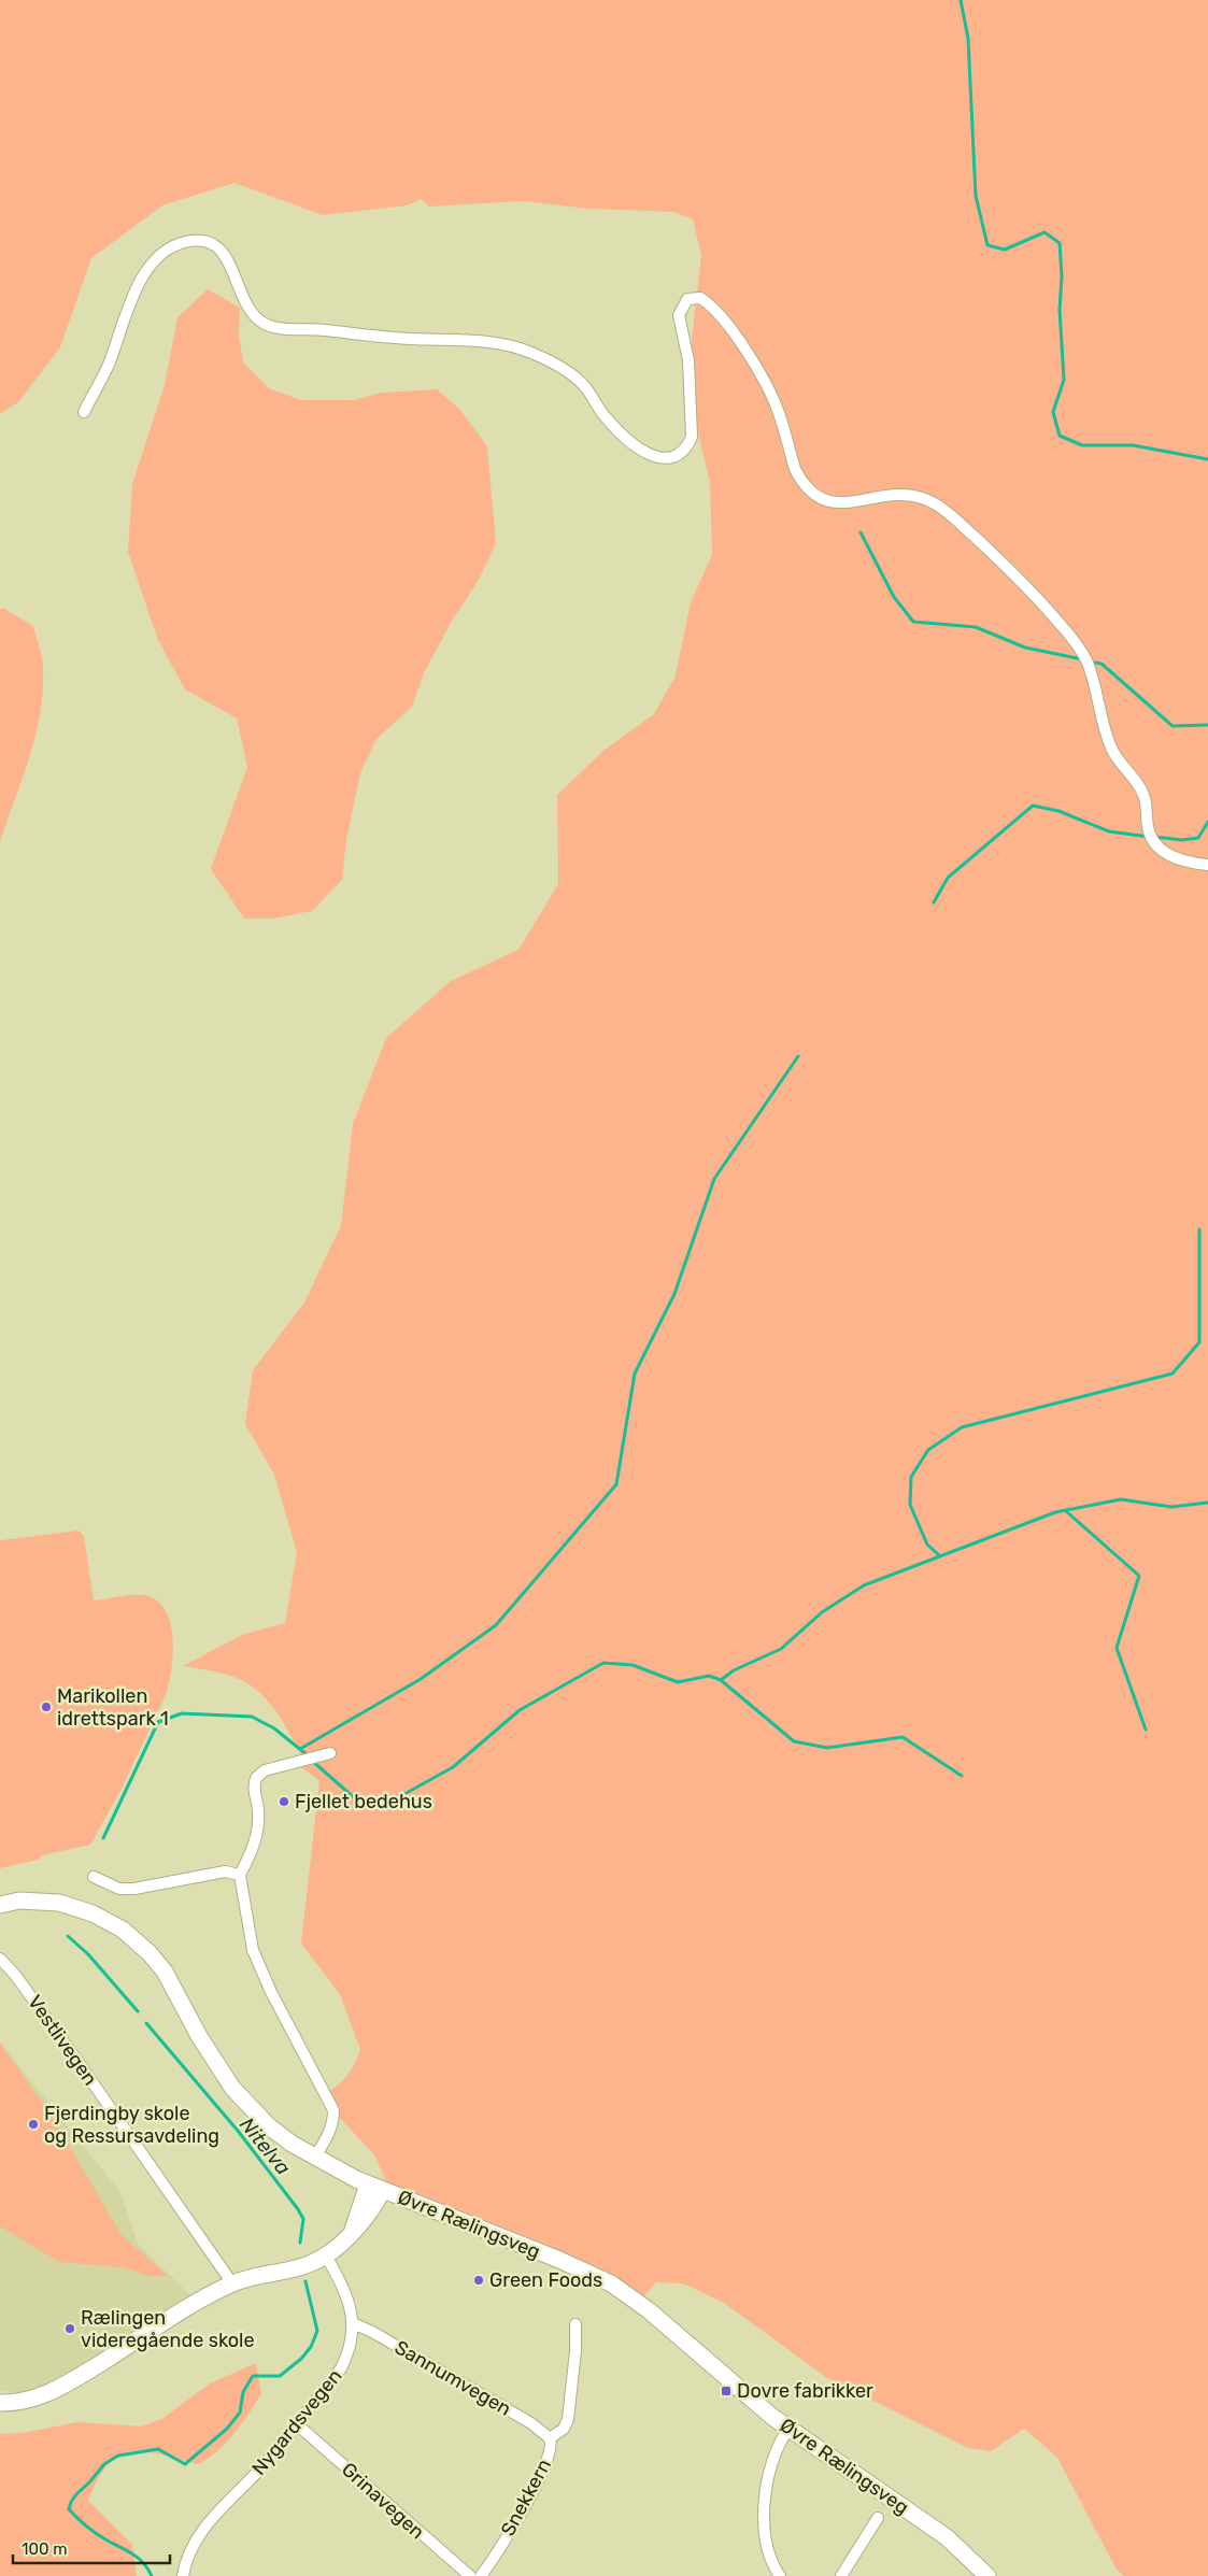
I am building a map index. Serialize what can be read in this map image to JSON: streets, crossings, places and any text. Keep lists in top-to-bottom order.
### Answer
{
  "streets": {
    "main road": ["Øvre Rælingsveg"],
    "street": [
      "Vestlivegen",
      "Sannumvegen",
      "Nygardsvegen",
      "Snekkern",
      "Grinavegen"
    ]
  },
  "crossings": [
    ["Sannumvegen", "Nygardsvegen"],
    ["Sannumvegen", "Snekkern"],
    ["Nygardsvegen", "Grinavegen"]
  ],
  "water": ["Nitelva"],
  "places": {
    "other": [
      "Marikollen idrettspark 1",
      "Fjellet bedehus",
      "Fjerdingby skole og Ressursavdeling",
      "Green Foods",
      "Rælingen videregående skole"
    ],
    "transit": ["Dovre fabrikker"]
  },
  "scale_bar": "100 m"
}
